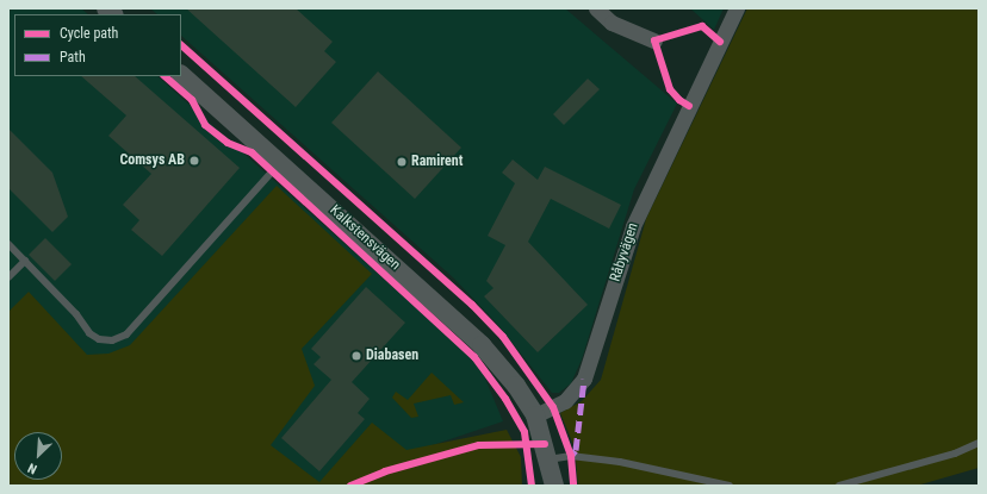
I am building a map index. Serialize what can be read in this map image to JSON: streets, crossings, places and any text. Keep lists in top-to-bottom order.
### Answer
{
  "streets": {
    "street": ["Kalkstensvägen", "Råbyvägen"]
  },
  "crossings": [
    ["Kalkstensvägen", "Råbyvägen"]
  ],
  "places": ["Comsys AB", "Ramirent", "Diabasen"],
  "legend": ["Cycle path", "Path"],
  "north": "bottom left"
}
